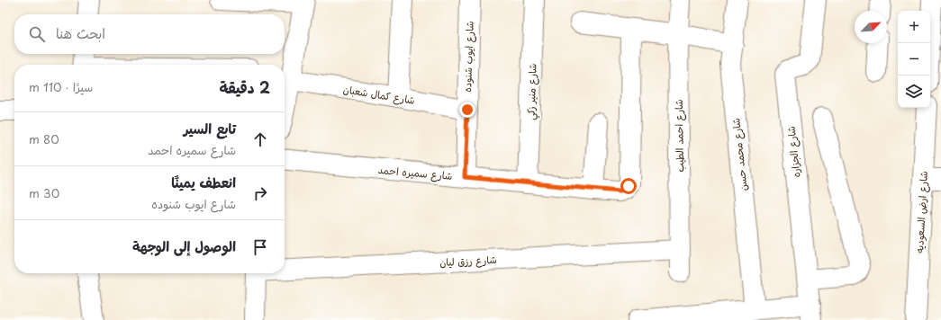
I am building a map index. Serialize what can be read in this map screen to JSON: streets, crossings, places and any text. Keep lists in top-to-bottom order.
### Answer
{
  "streets": {
    "street": [
      "شارع ايوب شنوده",
      "شارع منير زكي",
      "شارع كمال شعبان",
      "شارع احمد الطيب",
      "شارع الجزاره",
      "شارع محمد حسن",
      "شارع سميره احمد",
      "شارع ارض السعوديه",
      "شارع رزق ليان"
    ]
  },
  "crossings": [
    ["شارع ايوب شنوده", "شارع كمال شعبان"],
    ["شارع ايوب شنوده", "شارع سميره احمد"],
    ["شارع منير زكي", "شارع سميره احمد"],
    ["شارع احمد الطيب", "شارع رزق ليان"]
  ],
  "north": "top right",
  "page": {
    "map_buttons": ["+", "−"],
    "search": "ابحث هنا",
    "heading": ["2 دقيقة", "سيرًا · 110 m"],
    "list": [
      ["تابع السير", "شارع سميره احمد", "80 m"],
      ["انعطف يمينًا", "شارع ايوب شنوده", "30 m"],
      "الوصول إلى الوجهة"
    ]
  }
}
